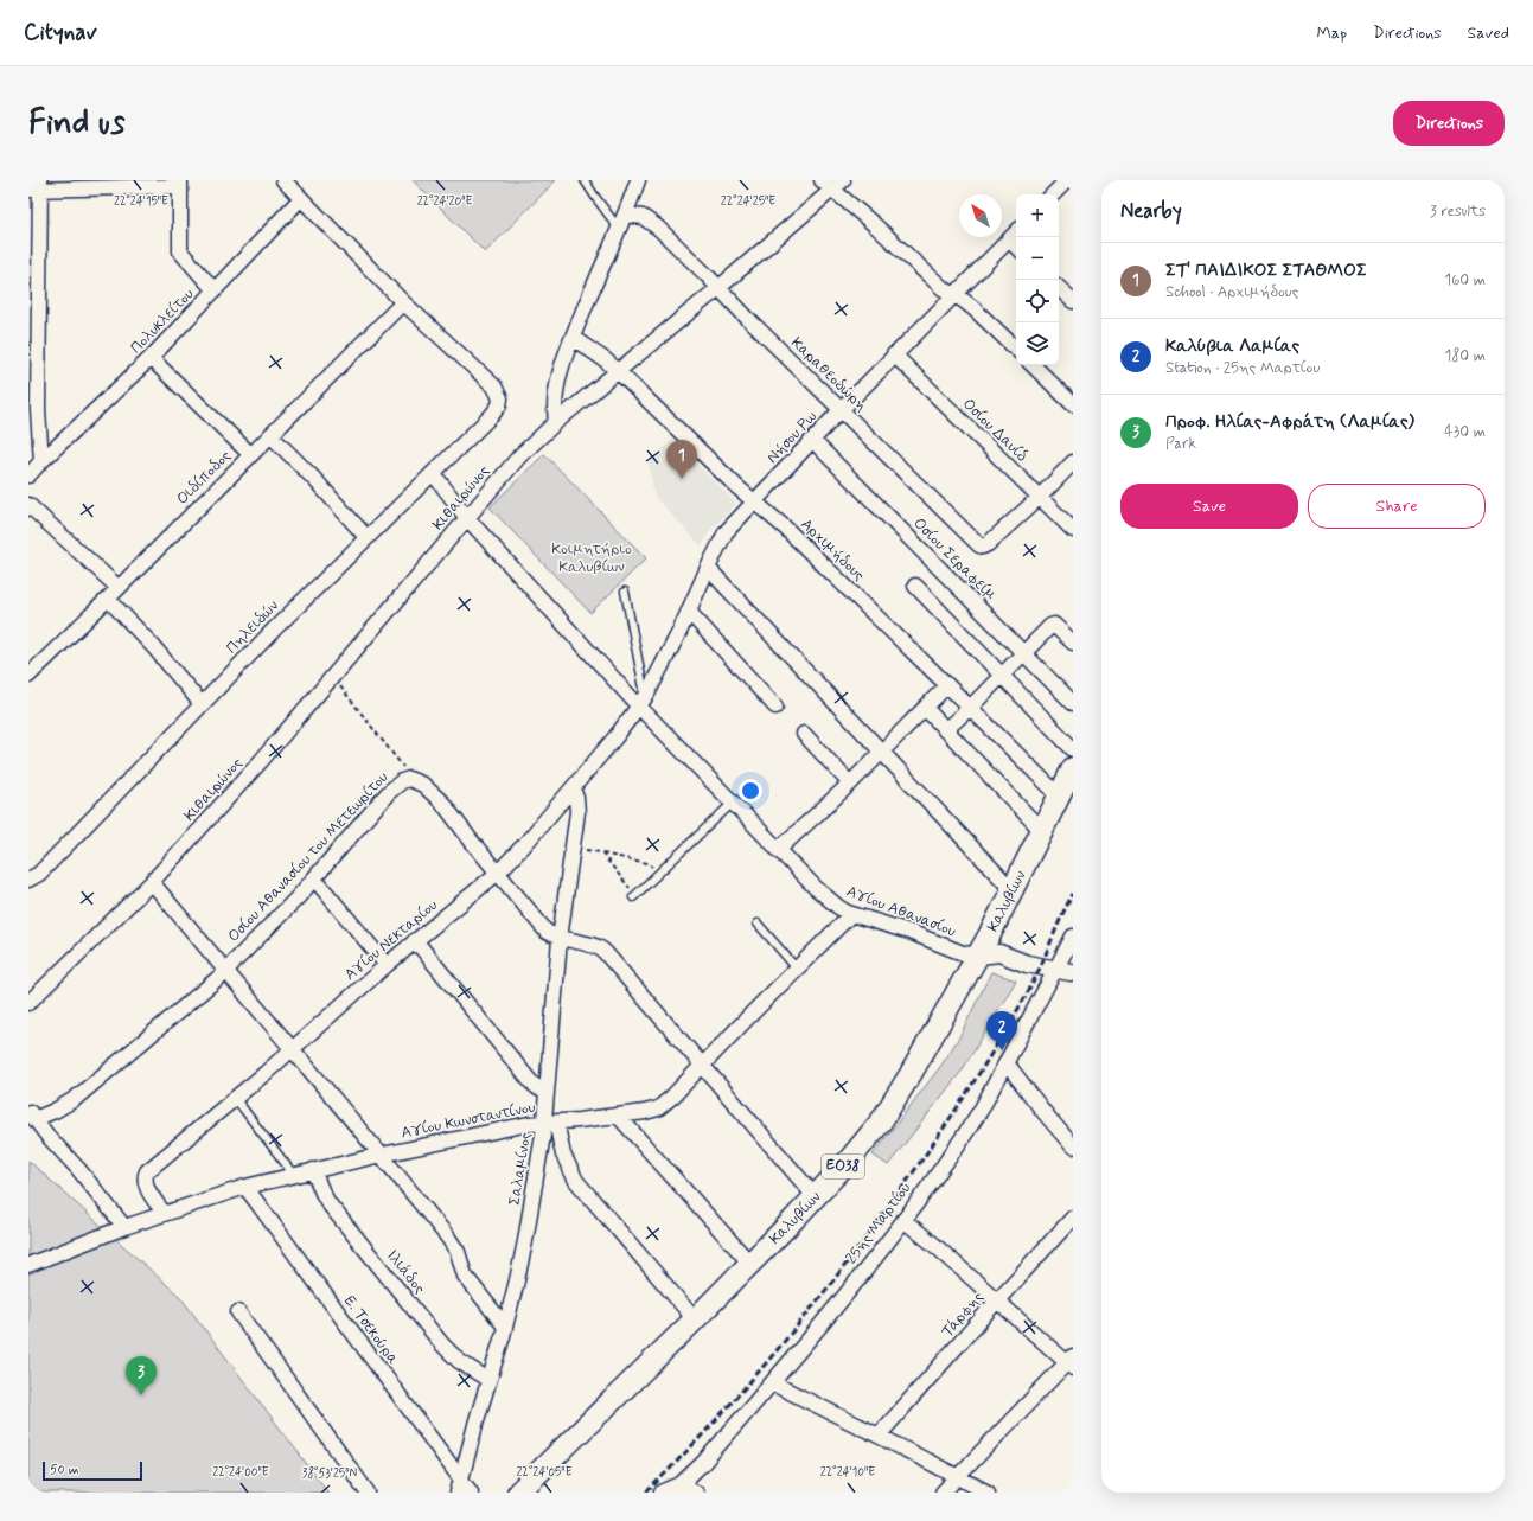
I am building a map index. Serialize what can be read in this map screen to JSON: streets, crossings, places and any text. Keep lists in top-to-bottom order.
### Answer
{
  "streets": {
    "main road": ["Καλυβίων", "ΕΟ38"],
    "street": [
      "Πολυκλείτου",
      "Καραθεοδώρη",
      "Οσίου Δαυίδ",
      "Νήσου Ρω",
      "Οιδίποδος",
      "Κιθαιρώνος",
      "Αρχιμήδους",
      "Οσίου Σεραφείμ",
      "Πηλειδών",
      "Οσίου Αθανασίου του Μετεωρίτου",
      "Αγίου Αθανασίου",
      "Αγίου Νεκταρίου",
      "Αγίου Κωνσταντίνου",
      "Σαλαμίνος",
      "25ης Μαρτίου",
      "Ιλιάδος",
      "Τάρφης",
      "Ε. Τσεκούρα"
    ]
  },
  "crossings": [
    ["Καραθεοδώρη", "Οσίου Δαυίδ"],
    ["Καραθεοδώρη", "Νήσου Ρω"],
    ["Καραθεοδώρη", "Κιθαιρώνος"],
    ["Οσίου Δαυίδ", "Νήσου Ρω"],
    ["Νήσου Ρω", "Αρχιμήδους"],
    ["Νήσου Ρω", "Οσίου Σεραφείμ"],
    ["Νήσου Ρω", "Αγίου Αθανασίου"],
    ["Νήσου Ρω", "Αγίου Νεκταρίου"],
    ["Οιδίποδος", "Πηλειδών"],
    ["Κιθαιρώνος", "Αρχιμήδους"],
    ["Κιθαιρώνος", "Αγίου Αθανασίου"],
    ["Αρχιμήδους", "Καλυβίων"],
    ["Πηλειδών", "Αγίου Αθανασίου"],
    ["Καλυβίων", "Αγίου Αθανασίου"],
    ["Αγίου Αθανασίου", "Αγίου Νεκταρίου"],
    ["Αγίου Αθανασίου", "Αγίου Κωνσταντίνου"],
    ["Αγίου Νεκταρίου", "Αγίου Κωνσταντίνου"],
    ["Αγίου Νεκταρίου", "Σαλαμίνος"],
    ["Αγίου Κωνσταντίνου", "Σαλαμίνος"],
    ["Αγίου Κωνσταντίνου", "Ιλιάδος"],
    ["Αγίου Κωνσταντίνου", "Ε. Τσεκούρα"],
    ["Σαλαμίνος", "Ιλιάδος"],
    ["Σαλαμίνος", "Ε. Τσεκούρα"]
  ],
  "parks": ["Κοιμητήριο Καλυβίων"],
  "scale_bar": "50 m",
  "north": "top left",
  "page": {
    "header": "Citynav",
    "nav": ["Map", "Directions", "Saved"],
    "buttons": [
      "Directions",
      ["Save", "Share"]
    ],
    "title": "Find us",
    "heading": ["Nearby", "3 results"],
    "map_buttons": ["+", "−"],
    "list": [
      {
        "mark": "1",
        "name": "ΣΤ' ΠΑΙΔΙΚΟΣ ΣΤΑΘΜΟΣ",
        "note": "School · Αρχιμήδους",
        "value": "160 m"
      },
      {
        "mark": "2",
        "name": "Καλύβια Λαμίας",
        "note": "Station · 25ης Μαρτίου",
        "value": "180 m"
      },
      {
        "mark": "3",
        "name": "Προφ. Ηλίας-Αφράτη (Λαμίας)",
        "note": "Park",
        "value": "430 m"
      }
    ],
    "pins": ["1", "2", "3"],
    "scale": "50 m"
  },
  "coordinates": [
    "22°24'15\"E",
    "22°24'20\"E",
    "22°24'25\"E",
    "22°24'00\"E",
    "22°24'05\"E",
    "22°24'10\"E",
    "38°53'25\"N"
  ]
}
